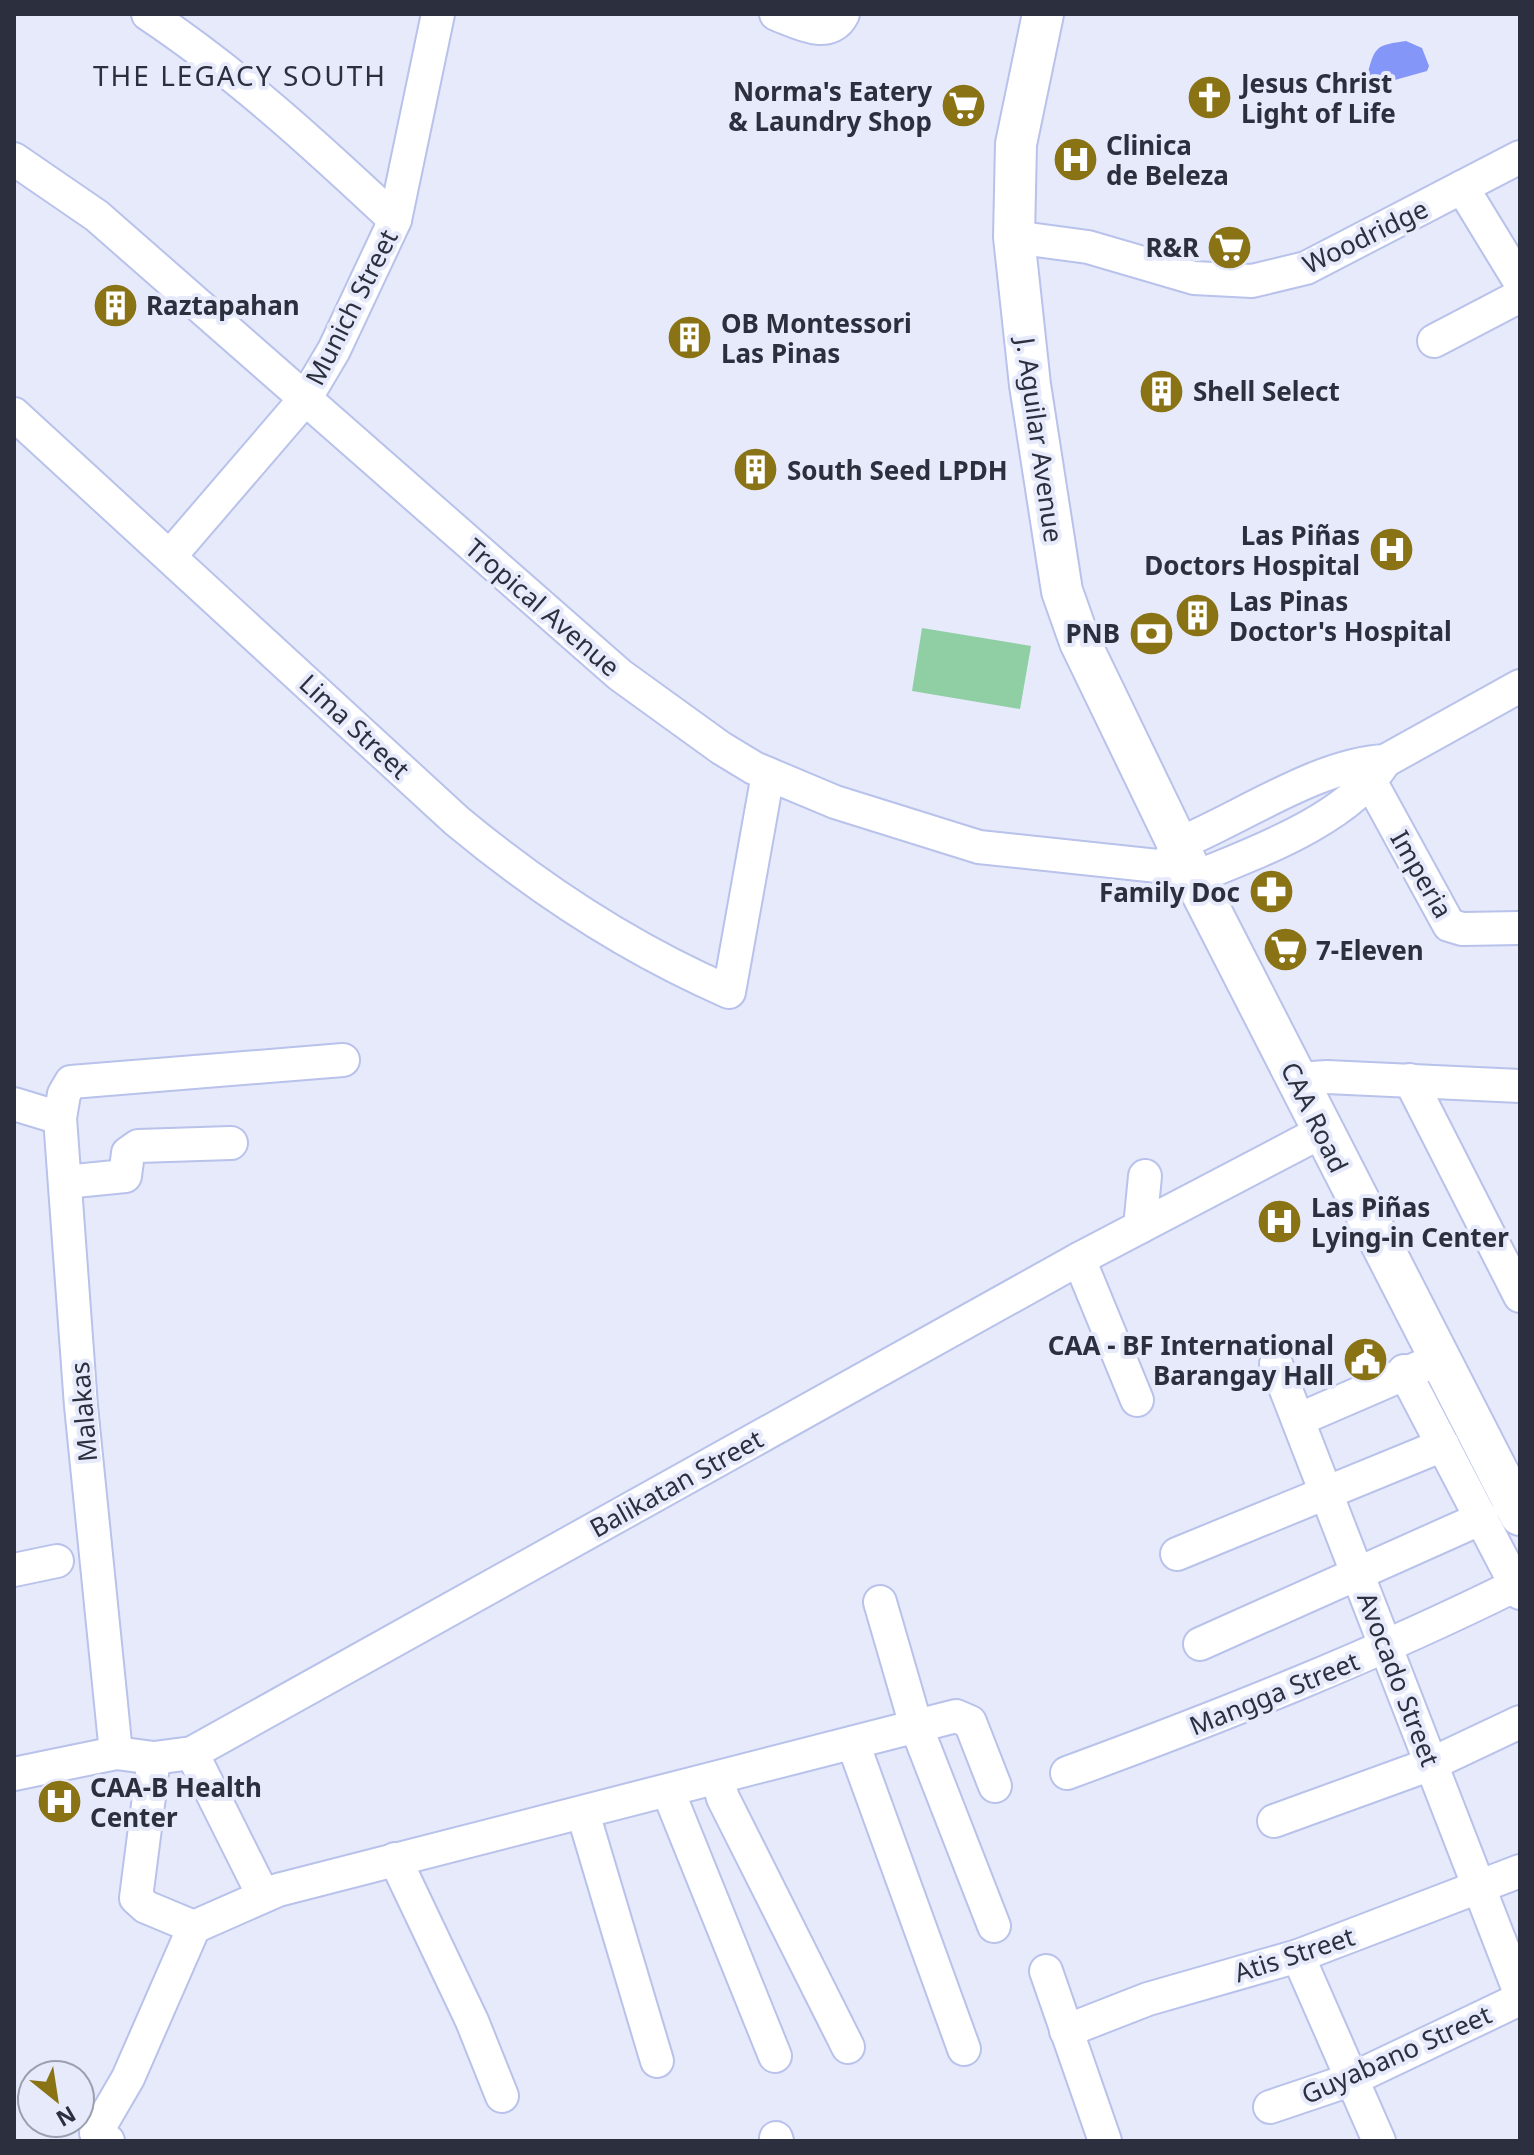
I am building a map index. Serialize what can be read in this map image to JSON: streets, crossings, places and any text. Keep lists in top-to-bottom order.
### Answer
{
  "streets": {
    "main road": ["J. Aguilar Avenue", "CAA Road"],
    "street": [
      "Woodridge",
      "Munich Street",
      "Tropical Avenue",
      "Lima Street",
      "Imperia",
      "Malakas",
      "Balikatan Street",
      "Avocado Street",
      "Mangga Street",
      "Atis Street",
      "Guyabano Street"
    ]
  },
  "crossings": [
    ["Woodridge", "J. Aguilar Avenue"],
    ["Munich Street", "Tropical Avenue"],
    ["Munich Street", "Lima Street"],
    ["J. Aguilar Avenue", "Tropical Avenue"],
    ["J. Aguilar Avenue", "CAA Road"],
    ["Tropical Avenue", "Lima Street"],
    ["Tropical Avenue", "CAA Road"],
    ["CAA Road", "Balikatan Street"],
    ["Malakas", "Balikatan Street"],
    ["Avocado Street", "Mangga Street"],
    ["Avocado Street", "Atis Street"],
    ["Avocado Street", "Guyabano Street"]
  ],
  "districts": ["THE LEGACY SOUTH"],
  "places": {
    "church": ["Jesus Christ Light of Life"],
    "supermarket": ["Norma's Eatery & Laundry Shop", "R&R", "7-Eleven"],
    "hospital": [
      "Clinica de Beleza",
      "Las Piñas Doctors Hospital",
      "Las Piñas Lying-in Center",
      "CAA-B Health Center"
    ],
    "building": [
      "Raztapahan",
      "OB Montessori Las Pinas",
      "Shell Select",
      "South Seed LPDH",
      "Las Pinas Doctor's Hospital"
    ],
    "bank": ["PNB"],
    "pharmacy": ["Family Doc"],
    "public building": ["CAA - BF International Barangay Hall"]
  },
  "north": "bottom right"
}
